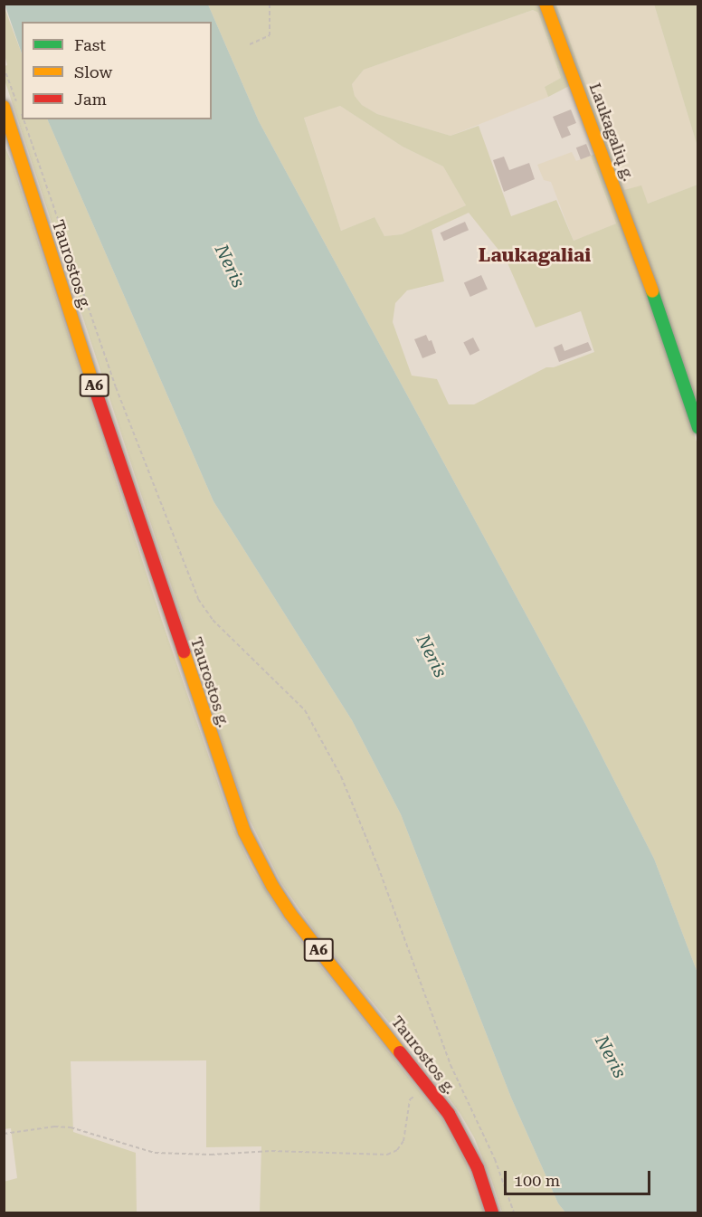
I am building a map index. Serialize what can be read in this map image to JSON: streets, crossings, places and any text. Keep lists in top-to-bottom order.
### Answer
{
  "streets": {
    "main road": ["Laukagalių g.", "Taurostos g.", "A6"]
  },
  "districts": ["Laukagaliai"],
  "water": ["Neris"],
  "legend": ["Fast", "Slow", "Jam"],
  "scale_bar": "100 m"
}
